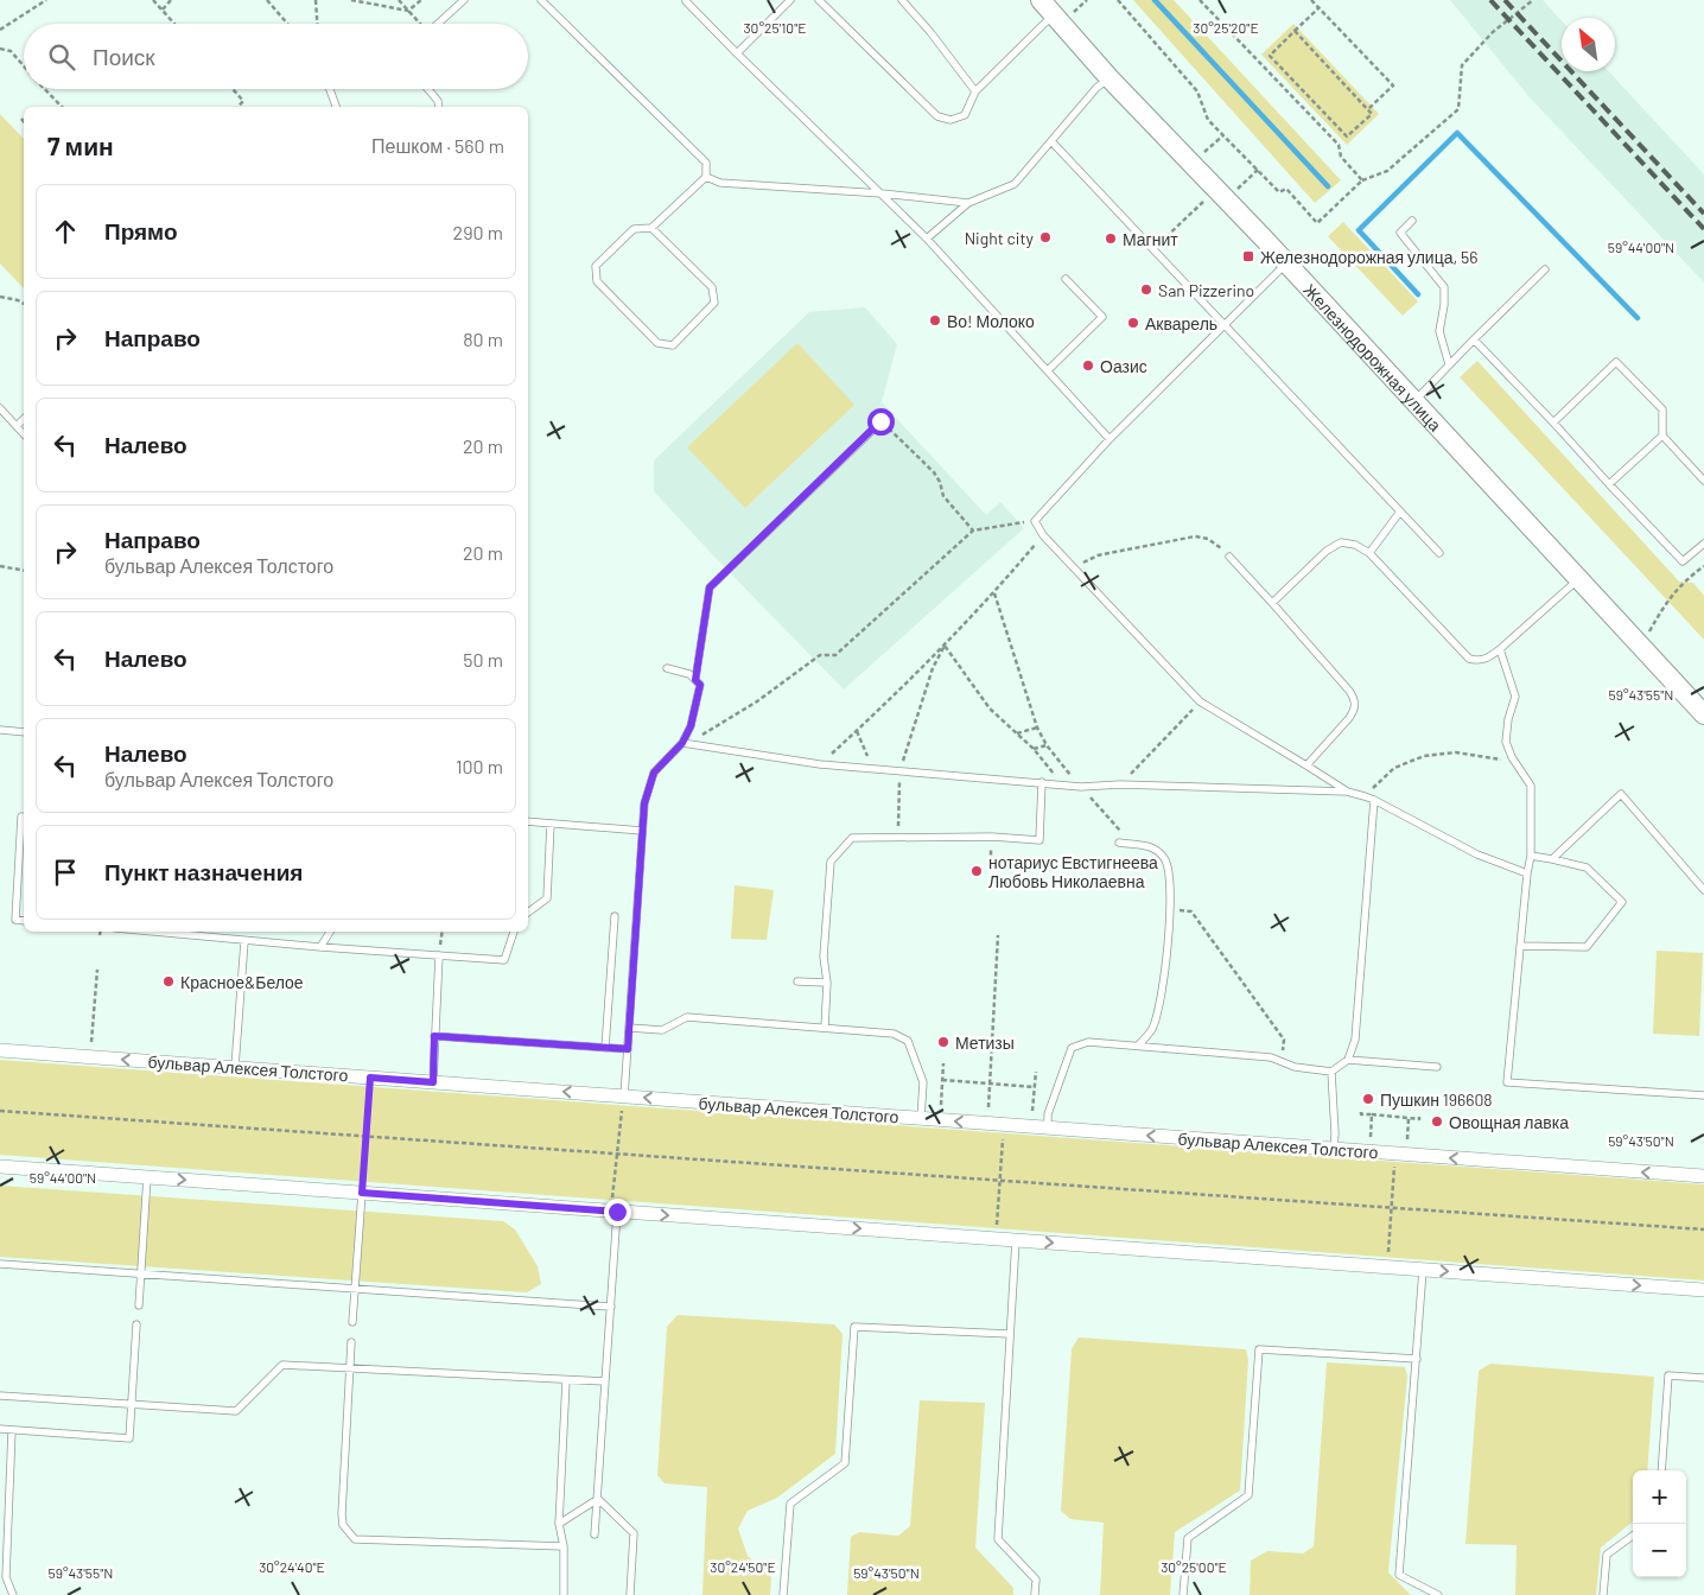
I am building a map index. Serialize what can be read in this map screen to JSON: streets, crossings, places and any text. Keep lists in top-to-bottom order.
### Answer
{
  "streets": {
    "street": ["Железнодорожная улица", "бульвар Алексея Толстого"]
  },
  "places": {
    "other": [
      "Night city",
      "Магнит",
      "San Pizzerino",
      "Во! Молоко",
      "Акварель",
      "Оазис",
      "нотариус Евстигнеева Любовь Николаевна",
      "Красное&Белое",
      "Метизы",
      "Пушкин 196608",
      "Овощная лавка"
    ],
    "transit": ["Железнодорожная улица, 56"]
  },
  "north": "top left",
  "page": {
    "search": "Поиск",
    "heading": ["7 мин", "Пешком · 560 m"],
    "list": [
      ["Прямо", "290 m"],
      ["Направо", "80 m"],
      ["Налево", "20 m"],
      ["Направо", "бульвар Алексея Толстого", "20 m"],
      ["Налево", "50 m"],
      ["Налево", "бульвар Алексея Толстого", "100 m"],
      "Пункт назначения"
    ],
    "map_buttons": ["+", "−"]
  },
  "coordinates": [
    "30°25'10\"E",
    "30°25'20\"E",
    "59°44'00\"N",
    "59°43'55\"N",
    "59°43'50\"N",
    "30°24'40\"E",
    "30°24'50\"E",
    "30°25'00\"E"
  ]
}
